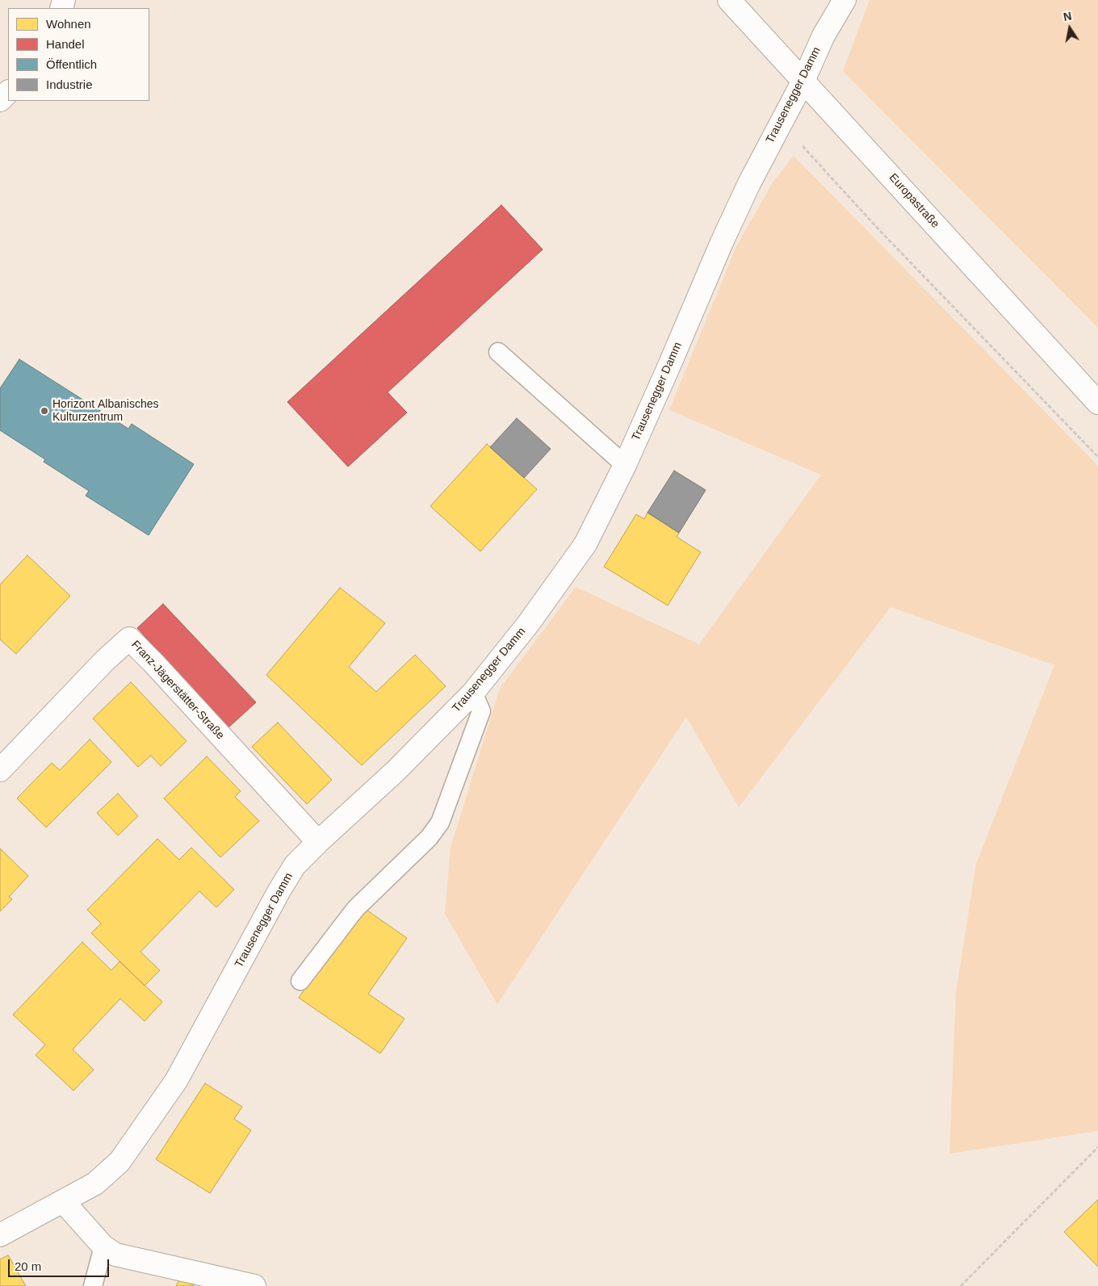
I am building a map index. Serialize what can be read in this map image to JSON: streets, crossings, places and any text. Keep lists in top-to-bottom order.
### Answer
{
  "streets": {
    "street": ["Trausenegger Damm", "Europastraße", "Franz-Jägerstätter-Straße"]
  },
  "crossings": [
    ["Trausenegger Damm", "Europastraße"],
    ["Trausenegger Damm", "Franz-Jägerstätter-Straße"]
  ],
  "places": ["Horizont Albanisches Kulturzentrum"],
  "legend": [
    "Wohnen",
    "Handel",
    "Öffentlich",
    "Industrie"
  ],
  "scale_bar": "20 m",
  "north": "top"
}
